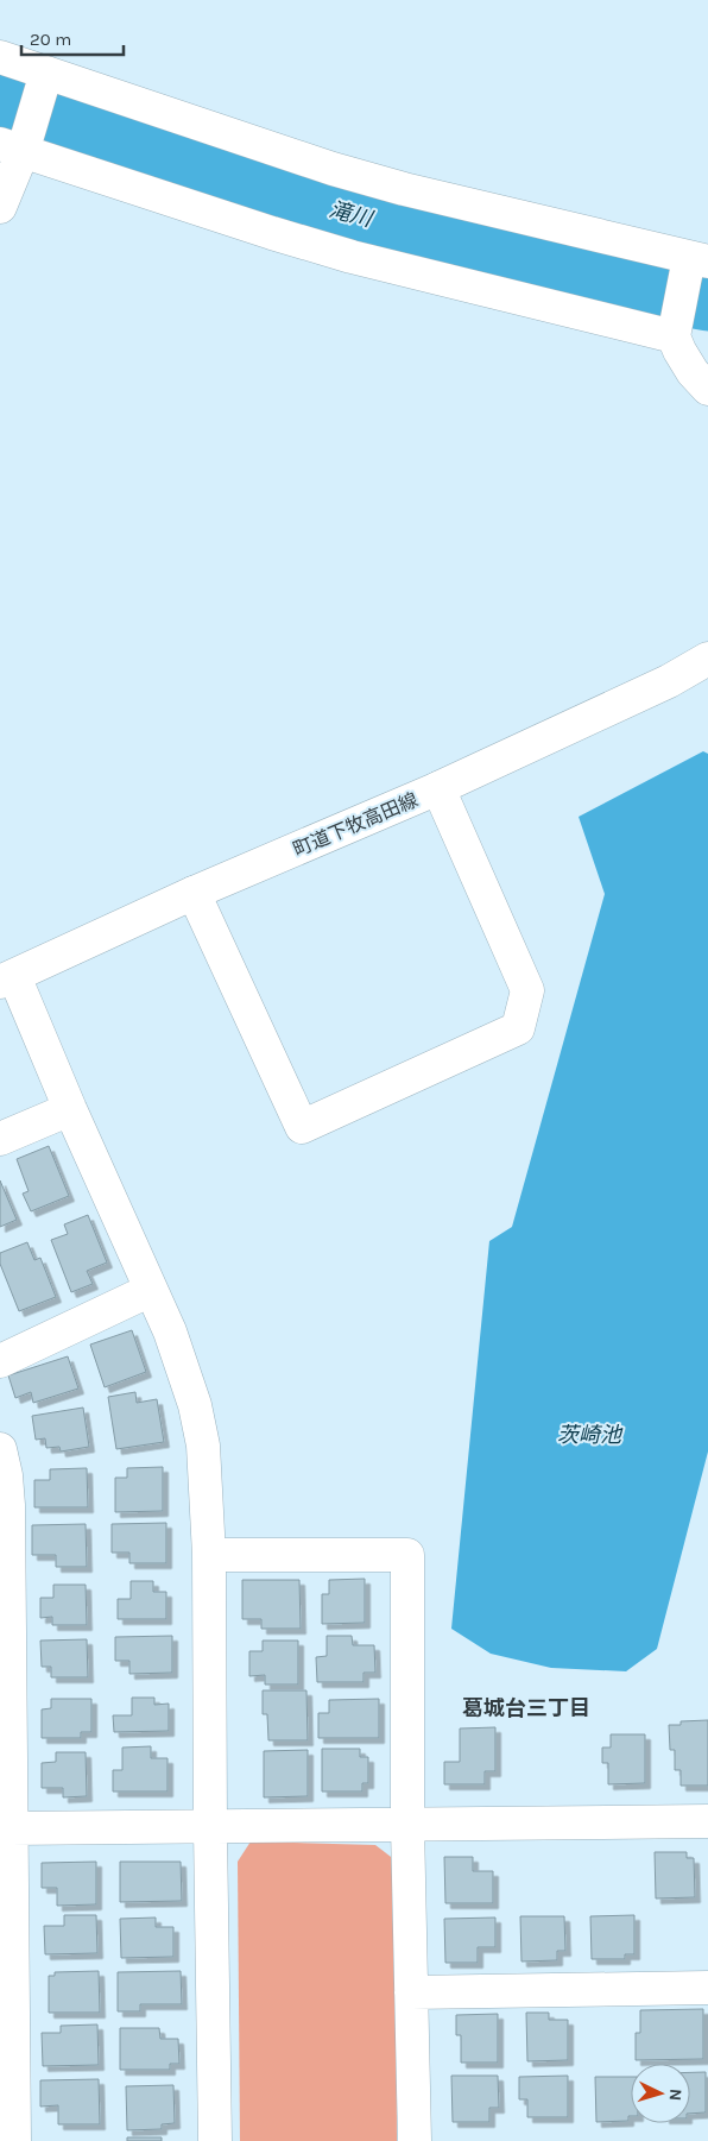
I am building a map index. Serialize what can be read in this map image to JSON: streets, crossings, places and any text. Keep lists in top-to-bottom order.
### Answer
{
  "streets": {
    "street": ["町道下牧高田線"]
  },
  "districts": ["葛城台三丁目"],
  "water": ["滝川", "茨崎池"],
  "scale_bar": "20 m",
  "north": "right"
}
